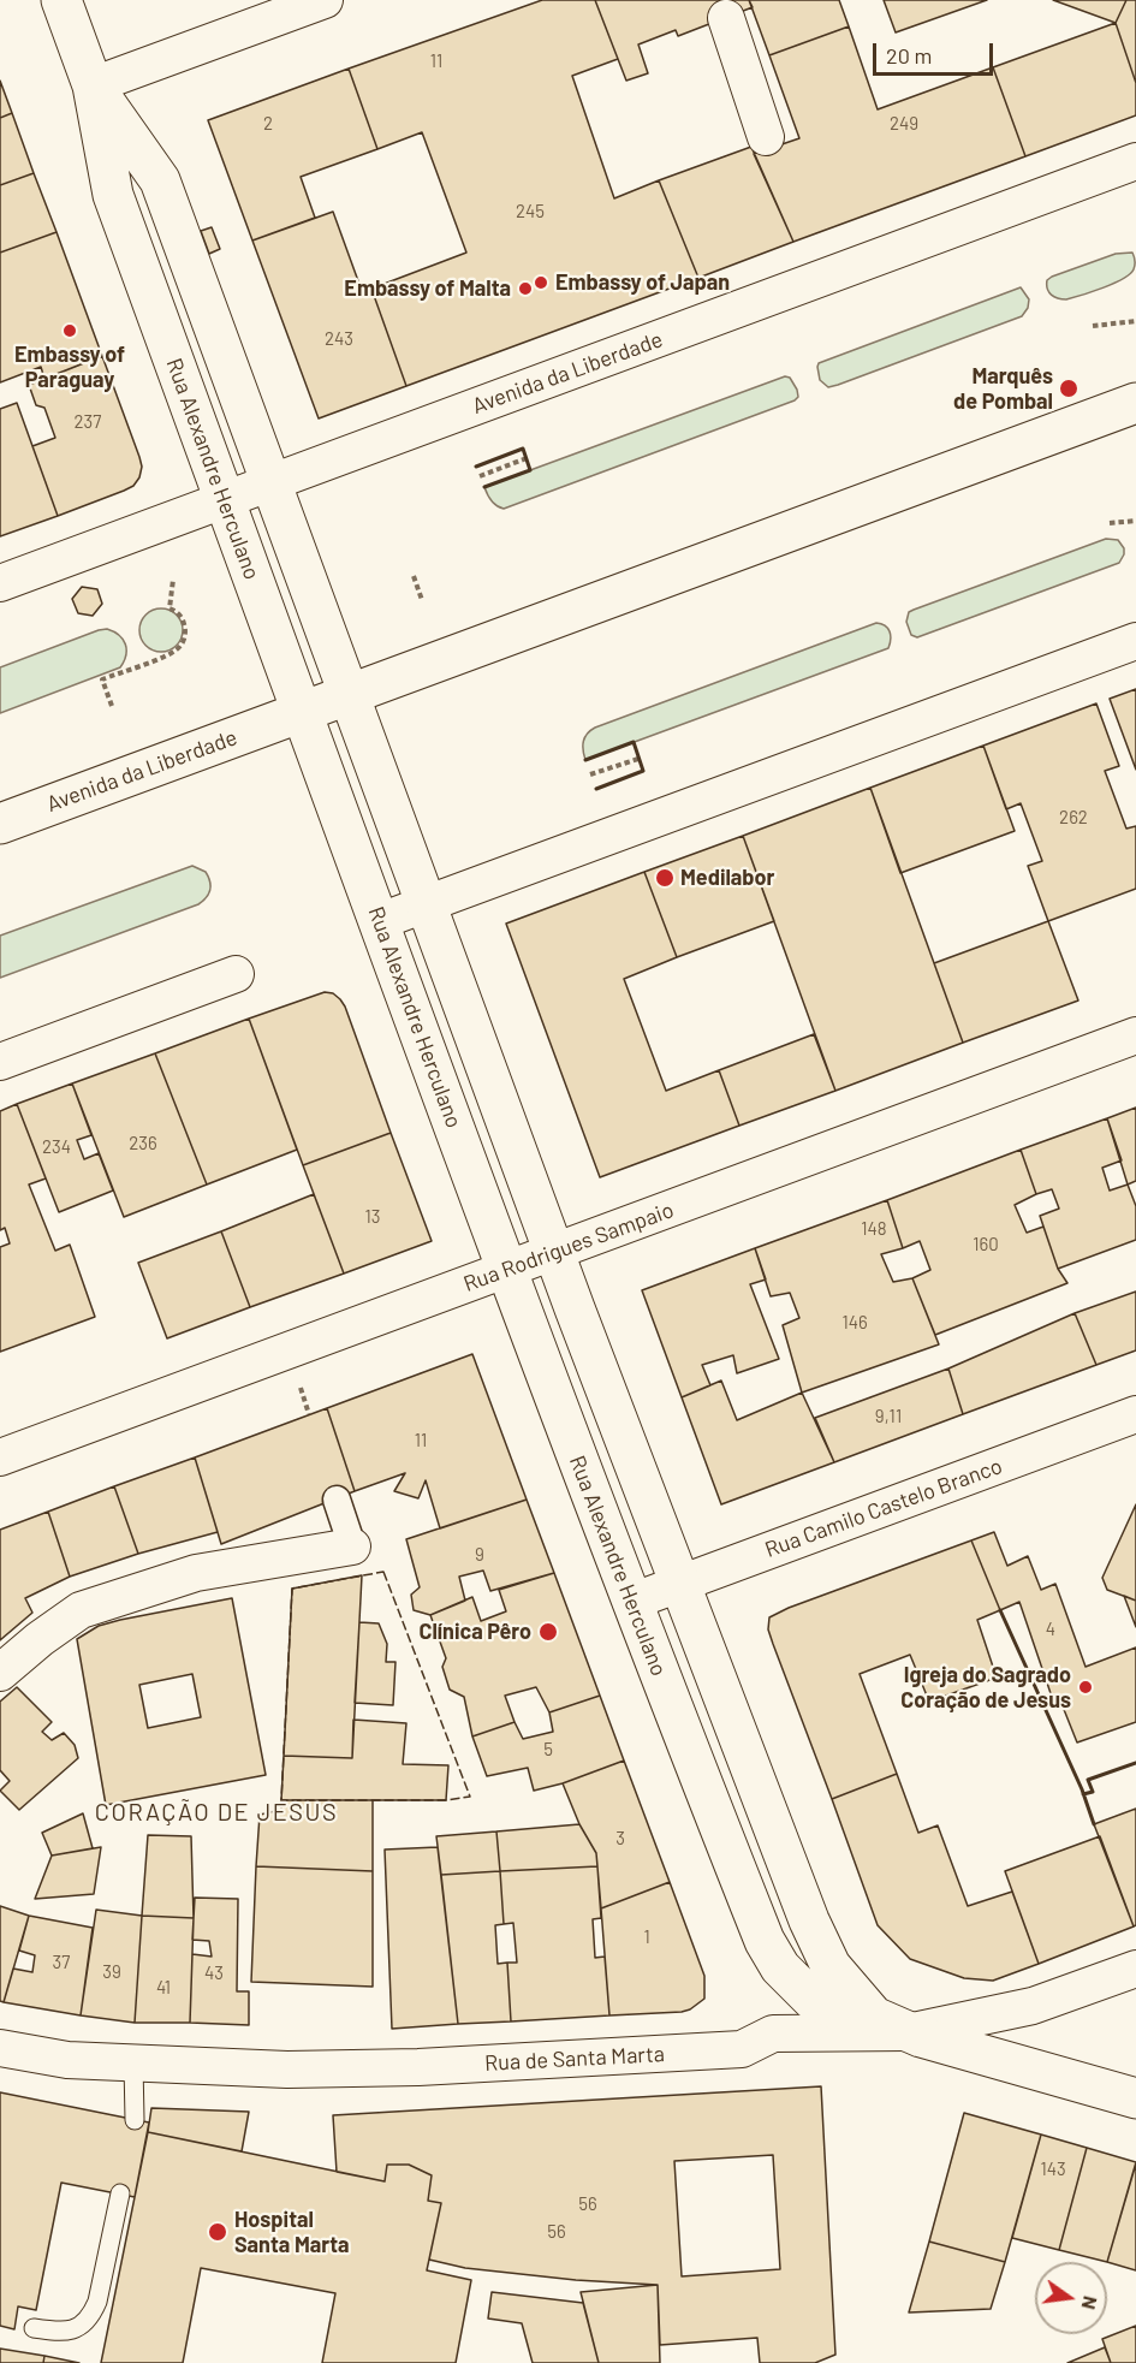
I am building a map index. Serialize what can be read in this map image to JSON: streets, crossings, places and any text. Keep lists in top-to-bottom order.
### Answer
{
  "streets": {
    "main road": ["Avenida da Liberdade", "Rua Alexandre Herculano"],
    "street": ["Rua Rodrigues Sampaio", "Rua Camilo Castelo Branco", "Rua de Santa Marta"]
  },
  "crossings": [
    ["Avenida da Liberdade", "Rua Alexandre Herculano"],
    ["Rua Alexandre Herculano", "Rua Rodrigues Sampaio"],
    ["Rua Alexandre Herculano", "Rua Camilo Castelo Branco"],
    ["Rua Alexandre Herculano", "Rua de Santa Marta"]
  ],
  "districts": ["CORAÇÃO DE JESUS"],
  "places": [
    "Embassy of Japan",
    "Embassy of Malta",
    "Embassy of Paraguay",
    "Marquês de Pombal",
    "Medilabor",
    "Clínica Pêro",
    "Igreja do Sagrado Coração de Jesus",
    "Hospital Santa Marta"
  ],
  "house_numbers": [
    "11",
    "2",
    "249",
    "245",
    "243",
    "237",
    "262",
    "236",
    "234",
    "13",
    "148",
    "160",
    "146",
    "9,11",
    "11",
    "9",
    "4",
    "5",
    "3",
    "1",
    "37",
    "39",
    "43",
    "41",
    "143",
    "56",
    "56"
  ],
  "scale_bar": "20 m",
  "north": "right"
}
